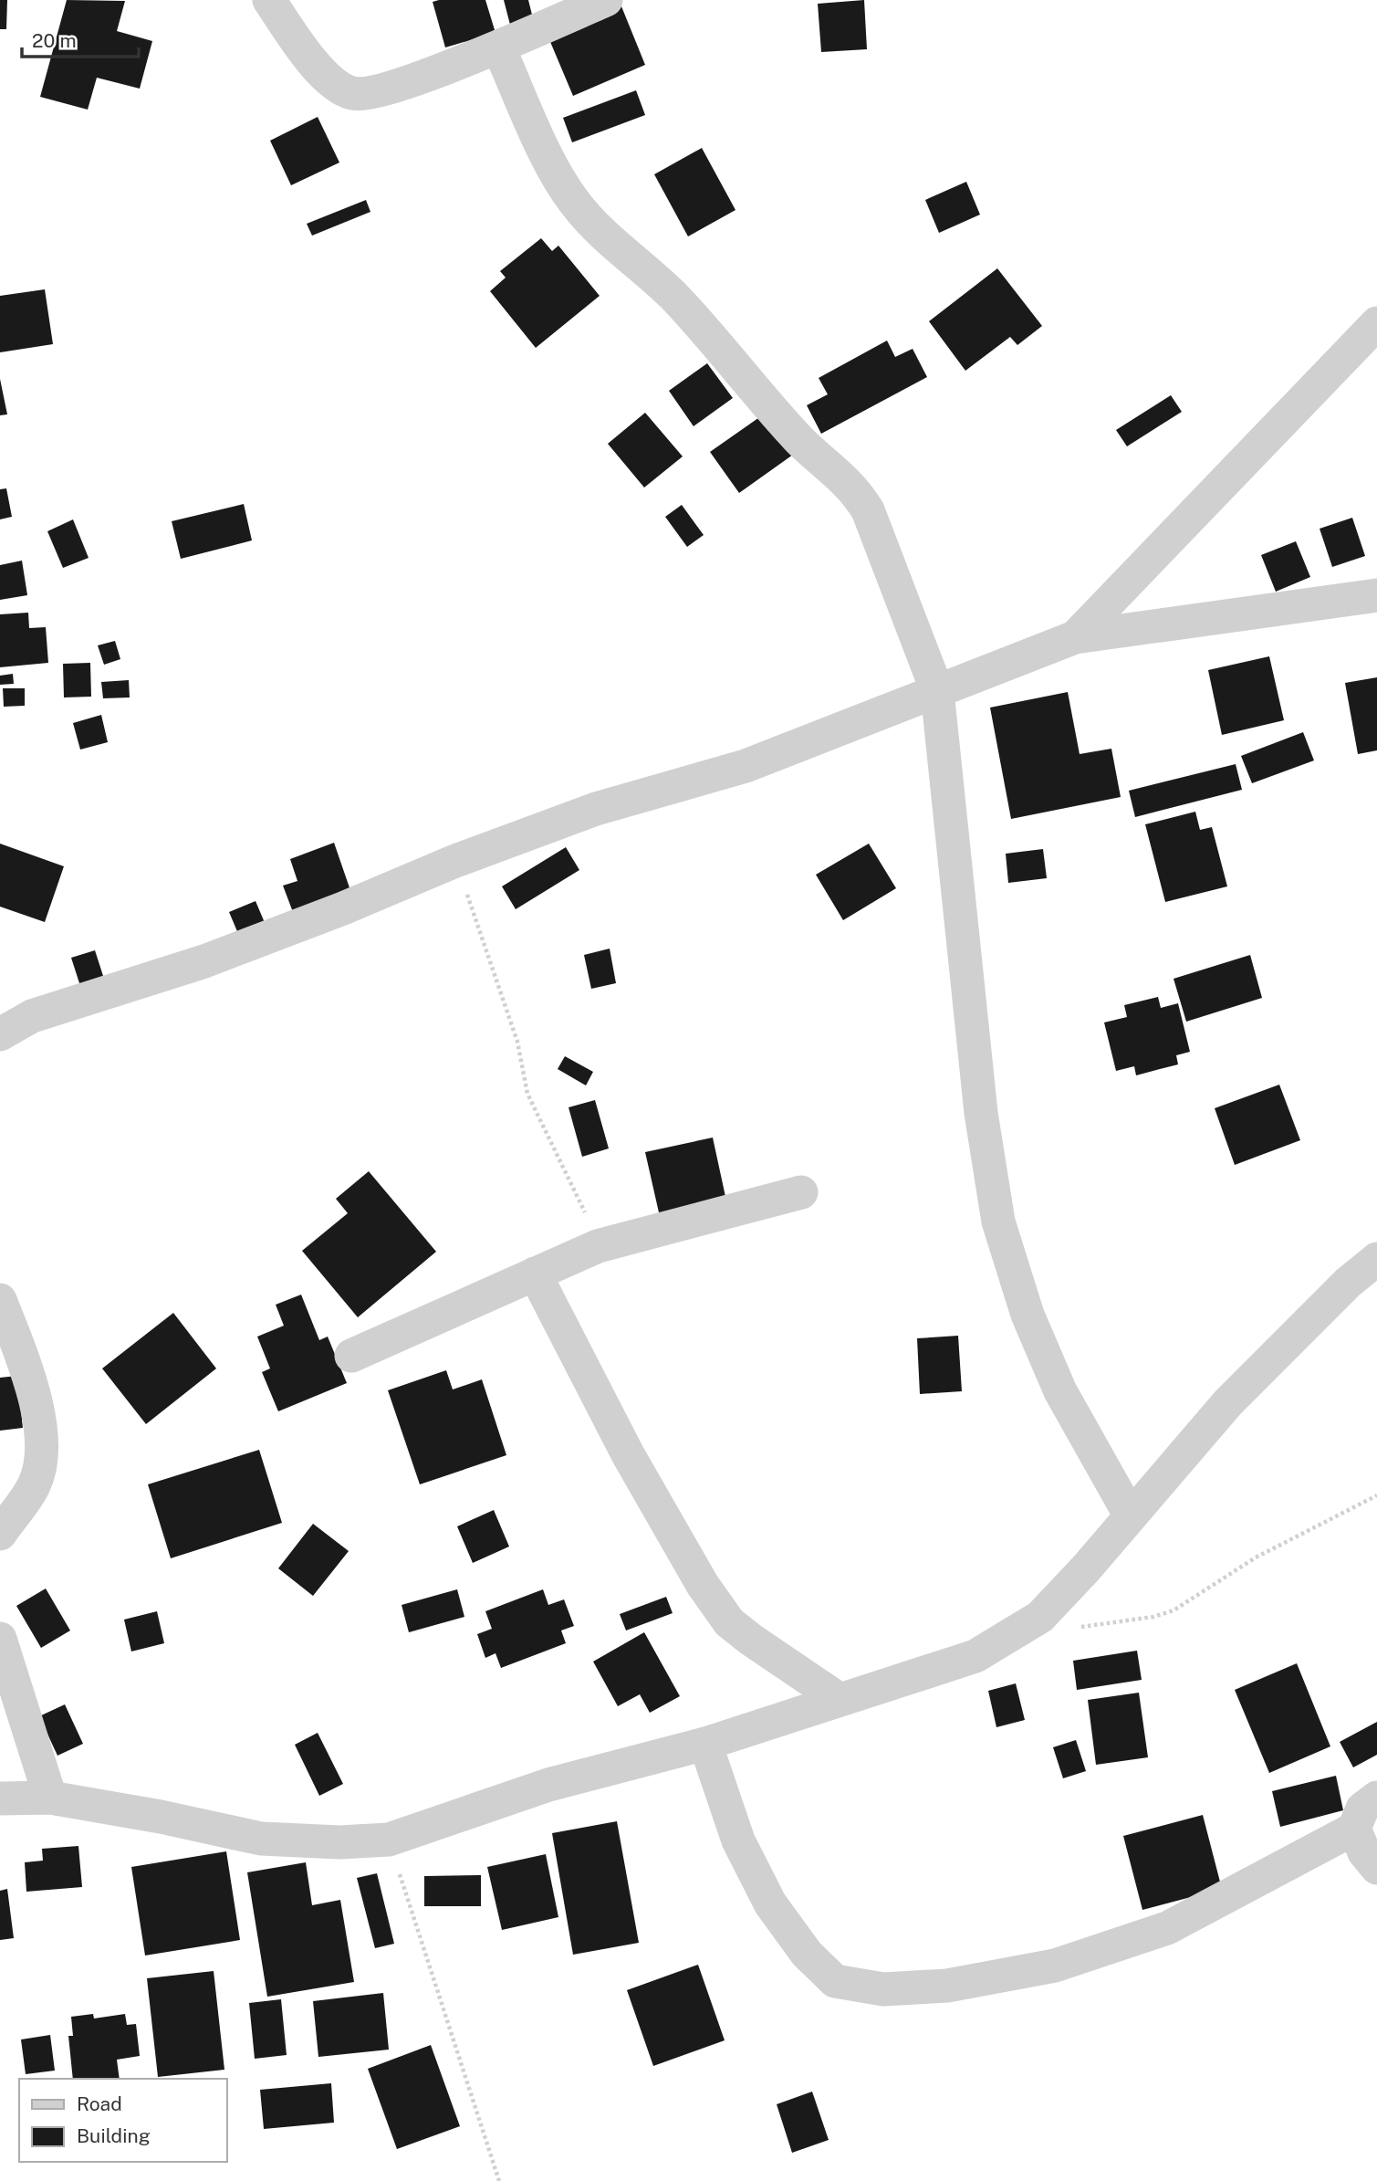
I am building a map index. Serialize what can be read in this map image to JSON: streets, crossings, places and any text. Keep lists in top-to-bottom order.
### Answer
{
  "legend": ["Road", "Building"],
  "scale_bar": "20 m"
}
